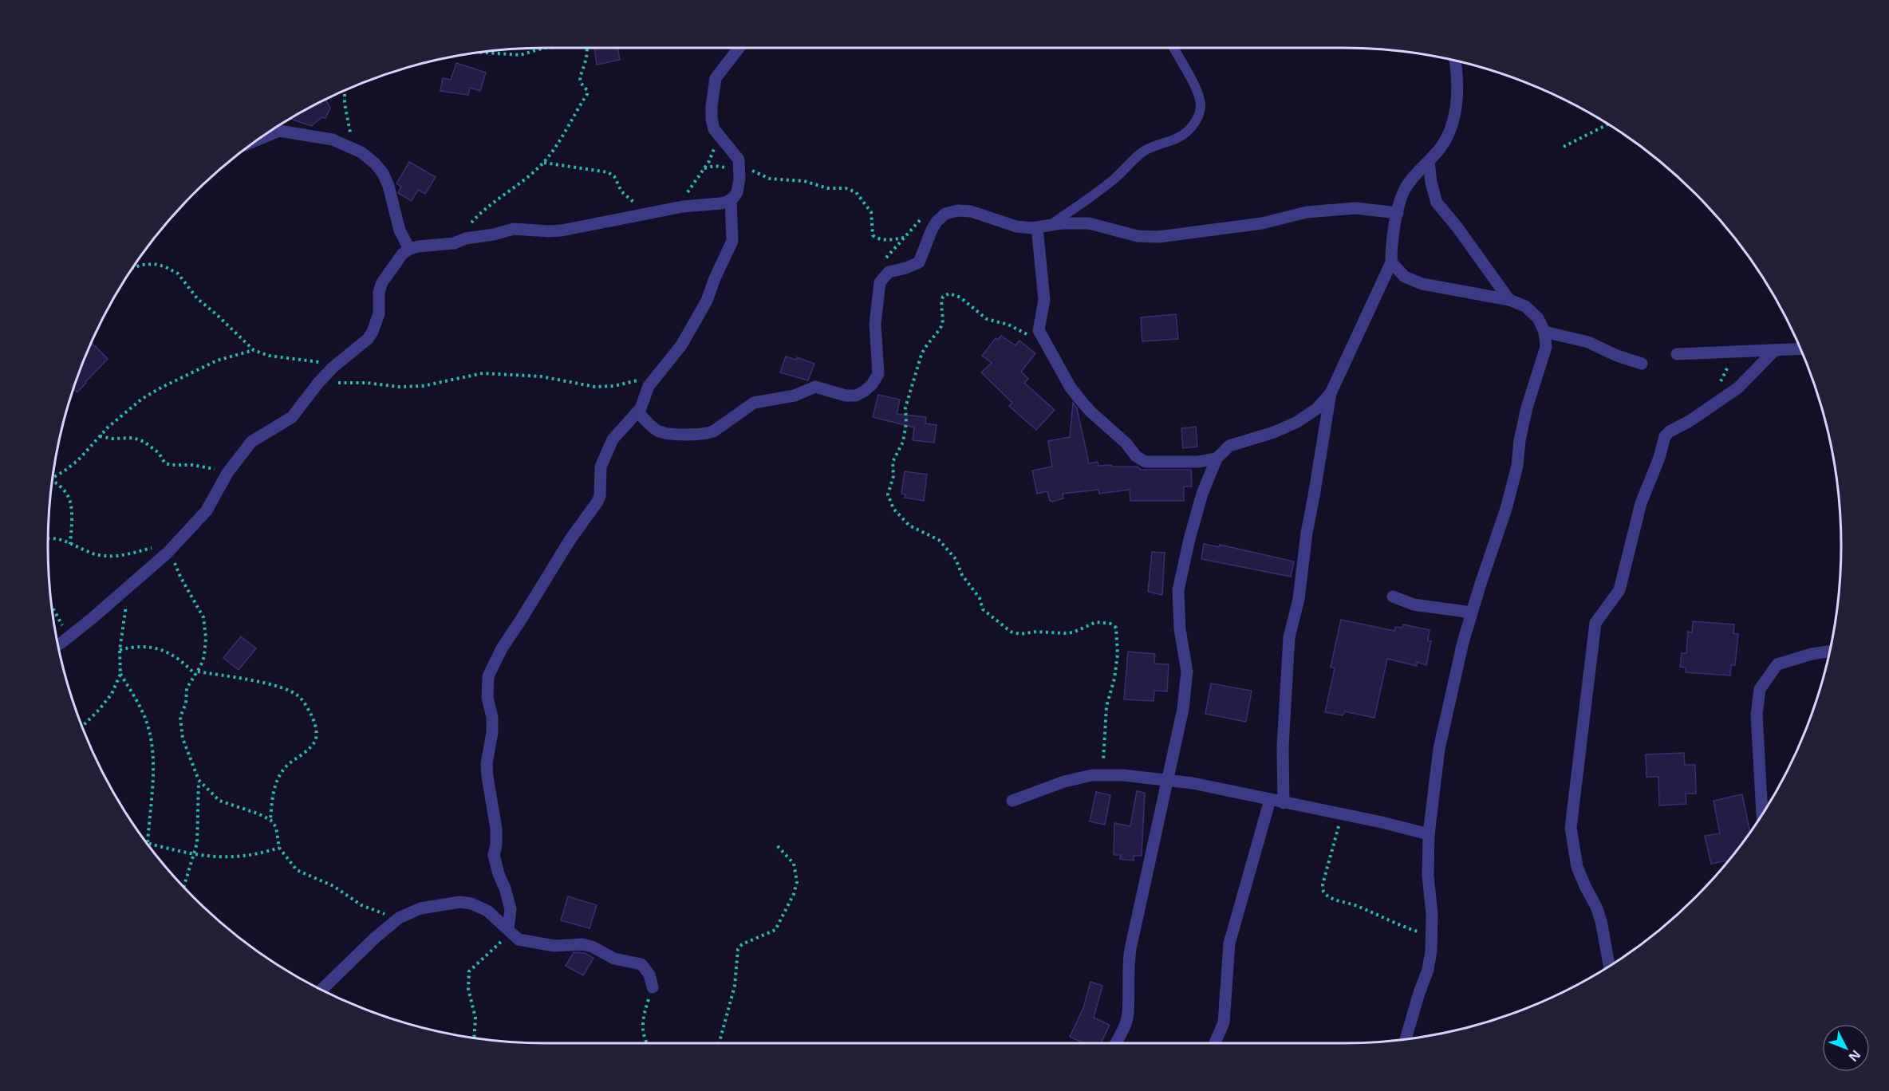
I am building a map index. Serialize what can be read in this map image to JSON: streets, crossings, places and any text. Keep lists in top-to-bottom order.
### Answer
{
  "north": "bottom right"
}
